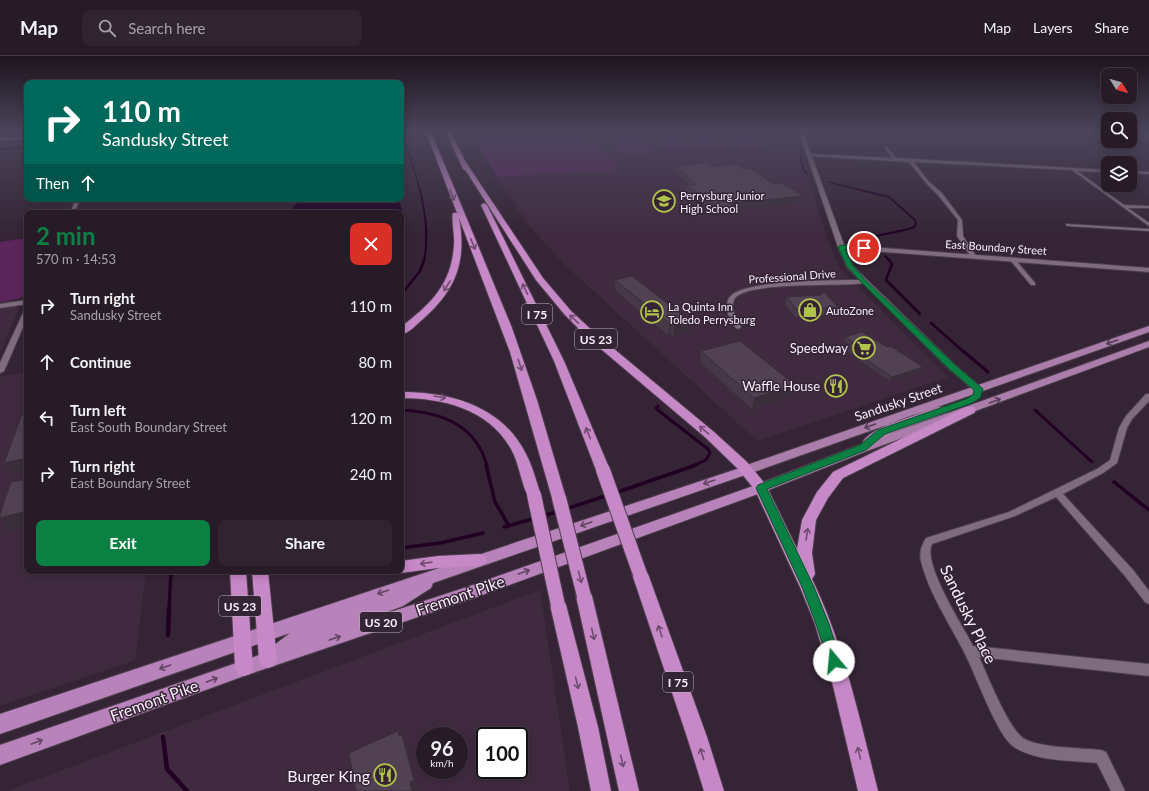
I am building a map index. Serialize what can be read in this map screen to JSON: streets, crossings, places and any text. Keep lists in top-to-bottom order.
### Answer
{
  "streets": {
    "highway": [
      "I 75",
      "US 23",
      "Fremont Pike",
      "US 20"
    ],
    "main road": ["Sandusky Street"],
    "street": ["East Boundary Street", "Professional Drive", "Sandusky Place"]
  },
  "crossings": [
    ["US 23", "Sandusky Street"],
    ["US 23", "Fremont Pike"],
    ["US 23", "US 20"],
    ["Sandusky Street", "Fremont Pike"],
    ["Fremont Pike", "US 20"]
  ],
  "places": {
    "school or university": ["Perrysburg Junior High School"],
    "shop": ["AutoZone"],
    "hotel": ["La Quinta Inn Toledo Perrysburg"],
    "supermarket": ["Speedway"],
    "restaurant": ["Waffle House", "Burger King"]
  },
  "north": "bottom right",
  "page": {
    "header": "Map",
    "search": "Search here",
    "nav": ["Map", "Layers", "Share"],
    "turn": ["110 m", "Sandusky Street"],
    "then": "Then",
    "heading": ["2 min", "570 m · 14:53"],
    "list": [
      {
        "name": "Turn right",
        "note": "Sandusky Street",
        "value": "110 m"
      },
      {
        "name": "Continue",
        "value": "80 m"
      },
      {
        "name": "Turn left",
        "note": "East South Boundary Street",
        "value": "120 m"
      },
      {
        "name": "Turn right",
        "note": "East Boundary Street",
        "value": "240 m"
      }
    ],
    "buttons": ["Exit", "Share"],
    "speed": "96 km/h",
    "limit": "100"
  }
}
